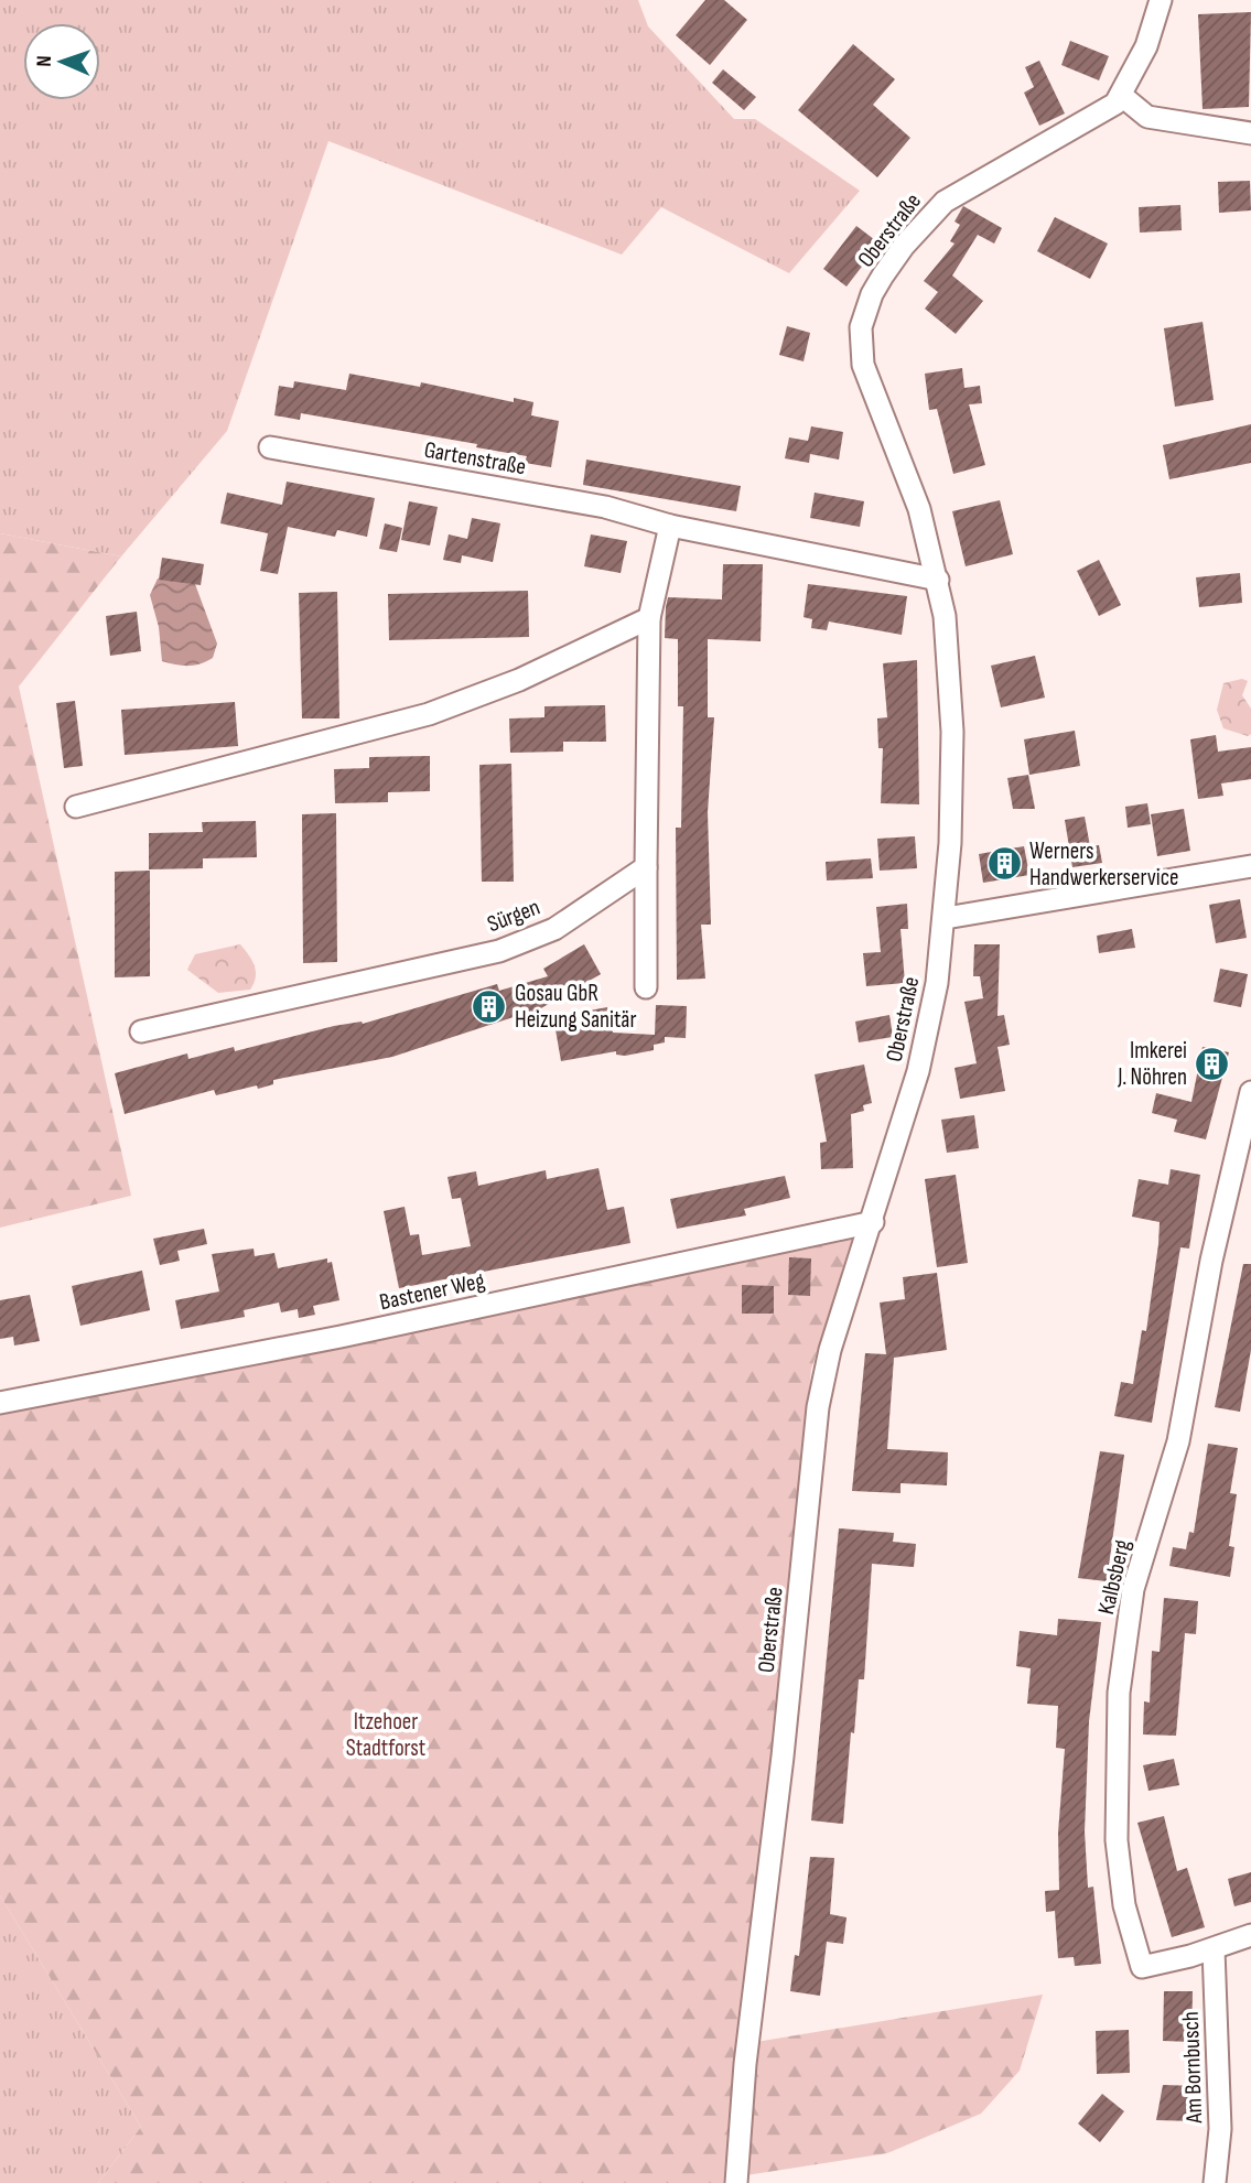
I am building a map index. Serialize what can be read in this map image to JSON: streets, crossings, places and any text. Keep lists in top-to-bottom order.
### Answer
{
  "streets": {
    "street": [
      "Oberstraße",
      "Gartenstraße",
      "Sürgen",
      "Bastener Weg",
      "Kalbsberg",
      "Am Bornbusch"
    ]
  },
  "crossings": [
    ["Oberstraße", "Bastener Weg"],
    ["Kalbsberg", "Am Bornbusch"]
  ],
  "parks": ["Itzehoer Stadtforst"],
  "places": {
    "building": ["Werners Handwerkerservice", "Gosau GbR Heizung Sanitär", "Imkerei J. Nöhren"]
  },
  "north": "left"
}
